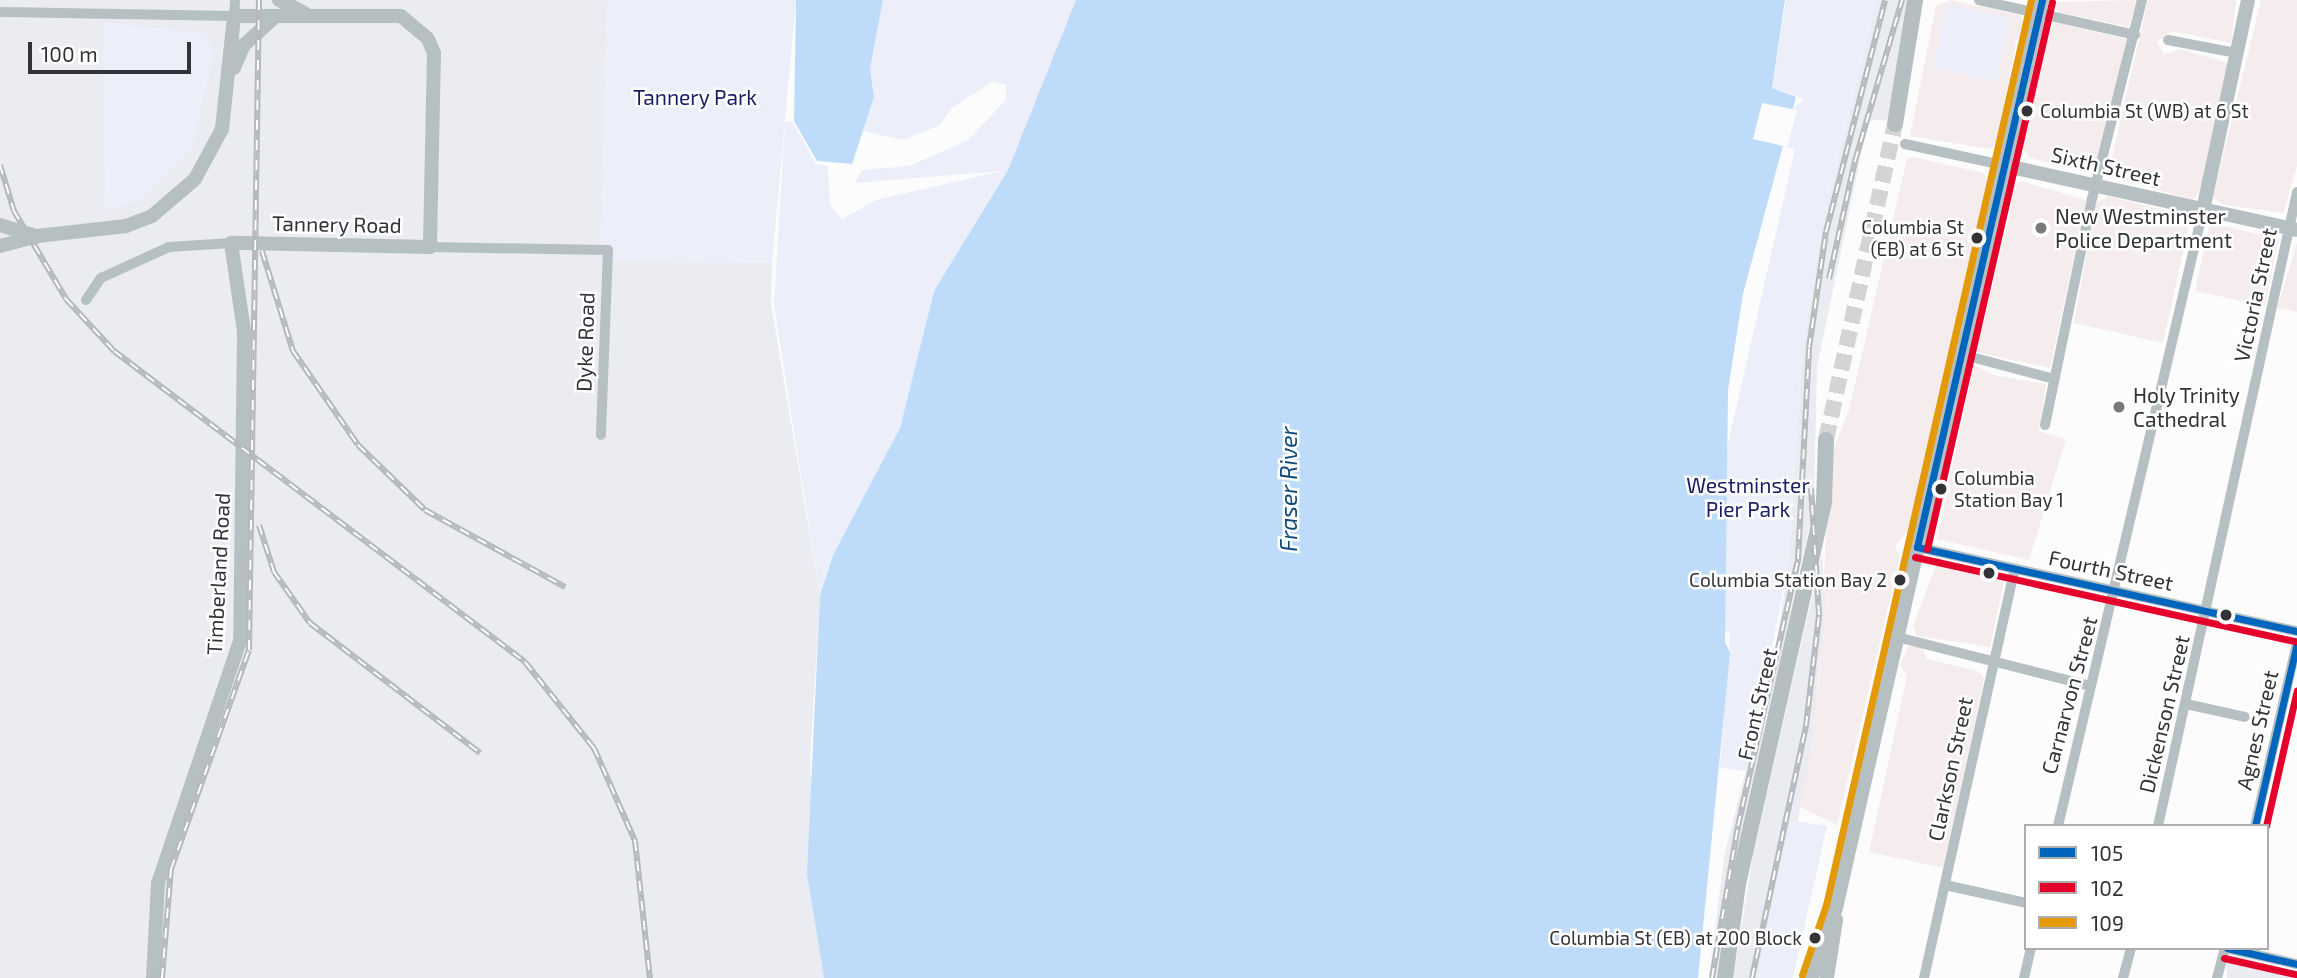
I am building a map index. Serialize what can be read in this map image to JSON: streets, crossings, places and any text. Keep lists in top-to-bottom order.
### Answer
{
  "streets": {
    "main road": ["Front Street"],
    "street": [
      "Sixth Street",
      "Tannery Road",
      "Victoria Street",
      "Dyke Road",
      "Fourth Street",
      "Timberland Road",
      "Carnarvon Street",
      "Dickenson Street",
      "Agnes Street",
      "Clarkson Street"
    ]
  },
  "crossings": [
    ["Sixth Street", "Victoria Street"],
    ["Sixth Street", "Carnarvon Street"],
    ["Tannery Road", "Dyke Road"],
    ["Tannery Road", "Timberland Road"],
    ["Victoria Street", "Fourth Street"],
    ["Victoria Street", "Dickenson Street"],
    ["Fourth Street", "Carnarvon Street"],
    ["Fourth Street", "Dickenson Street"],
    ["Fourth Street", "Clarkson Street"]
  ],
  "water": ["Fraser River"],
  "parks": ["Tannery Park", "Westminster Pier Park"],
  "places": [
    "Columbia St (WB) at 6 St",
    "New Westminster Police Department",
    "Columbia St (EB) at 6 St",
    "Holy Trinity Cathedral",
    "Columbia Station Bay 1",
    "Columbia Station Bay 2",
    "Columbia St (EB) at 200 Block"
  ],
  "lines": ["transit line 105", "transit line 109", "transit line 102"],
  "legend": ["105", "102", "109"],
  "scale_bar": "100 m"
}
